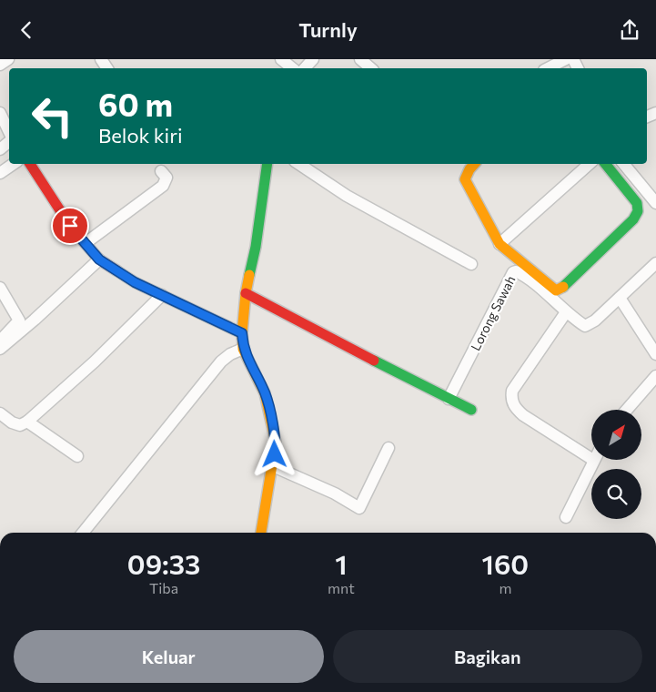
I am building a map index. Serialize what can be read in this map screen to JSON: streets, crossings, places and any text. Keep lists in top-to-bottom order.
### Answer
{
  "streets": {
    "street": ["Lorong Sawah"]
  },
  "north": "top right",
  "page": {
    "header": "Turnly",
    "turn": ["60 m", "Belok kiri"],
    "eta": [
      "09:33",
      "Tiba",
      "1",
      "mnt",
      "160",
      "m"
    ],
    "buttons": ["Keluar", "Bagikan"]
  }
}
